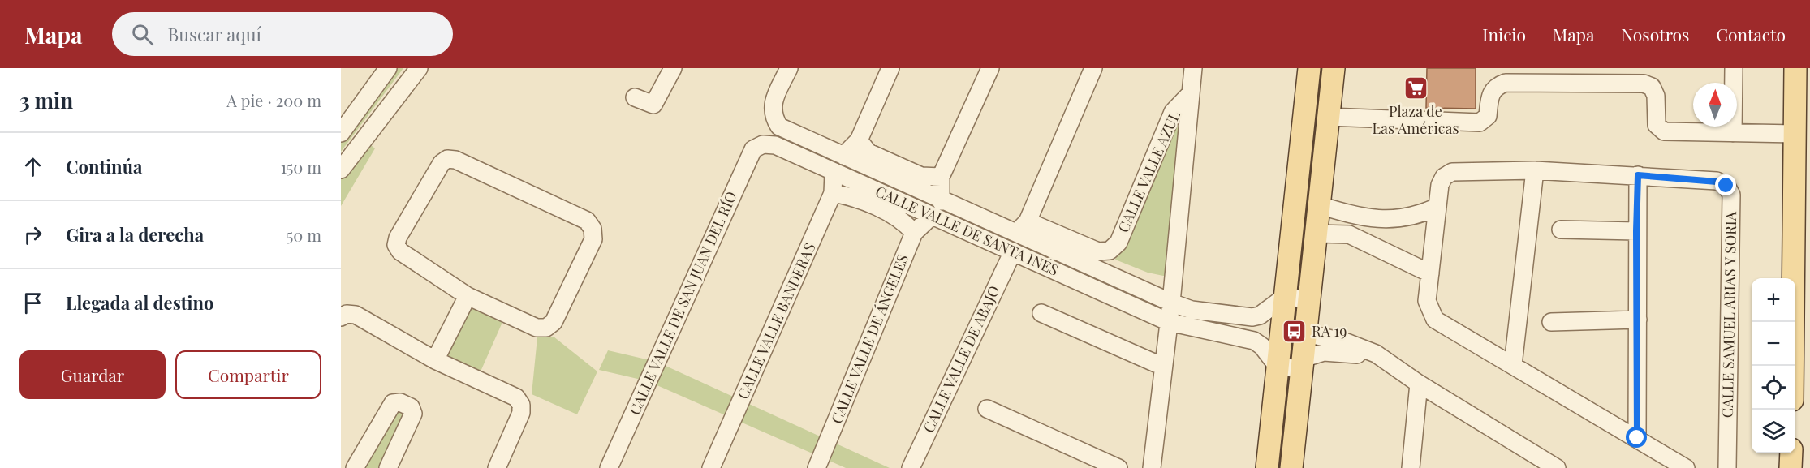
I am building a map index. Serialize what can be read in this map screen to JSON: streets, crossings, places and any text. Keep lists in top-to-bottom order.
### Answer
{
  "streets": {
    "street": [
      "CALLE VALLE AZUL",
      "CALLE VALLE DE SANTA INÉS",
      "CALLE VALLE DE SAN JUAN DEL RÍO",
      "CALLE SAMUEL ARIAS Y SORIA",
      "CALLE VALLE BANDERAS",
      "CALLE VALLE DE ÁNGELES",
      "CALLE VALLE DE ABAJO"
    ]
  },
  "crossings": [
    ["CALLE VALLE AZUL", "CALLE VALLE DE SANTA INÉS"],
    ["CALLE VALLE DE SANTA INÉS", "CALLE VALLE DE SAN JUAN DEL RÍO"],
    ["CALLE VALLE DE SANTA INÉS", "CALLE VALLE BANDERAS"],
    ["CALLE VALLE DE SANTA INÉS", "CALLE VALLE DE ÁNGELES"],
    ["CALLE VALLE DE SANTA INÉS", "CALLE VALLE DE ABAJO"]
  ],
  "places": {
    "supermarket": ["Plaza de Las Américas"],
    "bus stop": ["RA 19"]
  },
  "north": "top",
  "page": {
    "header": "Mapa",
    "search": "Buscar aquí",
    "nav": [
      "Inicio",
      "Mapa",
      "Nosotros",
      "Contacto"
    ],
    "heading": ["3 min", "A pie · 200 m"],
    "list": [
      ["Continúa", "150 m"],
      ["Gira a la derecha", "50 m"],
      "Llegada al destino"
    ],
    "map_buttons": ["+", "−"],
    "buttons": ["Guardar", "Compartir"]
  }
}
